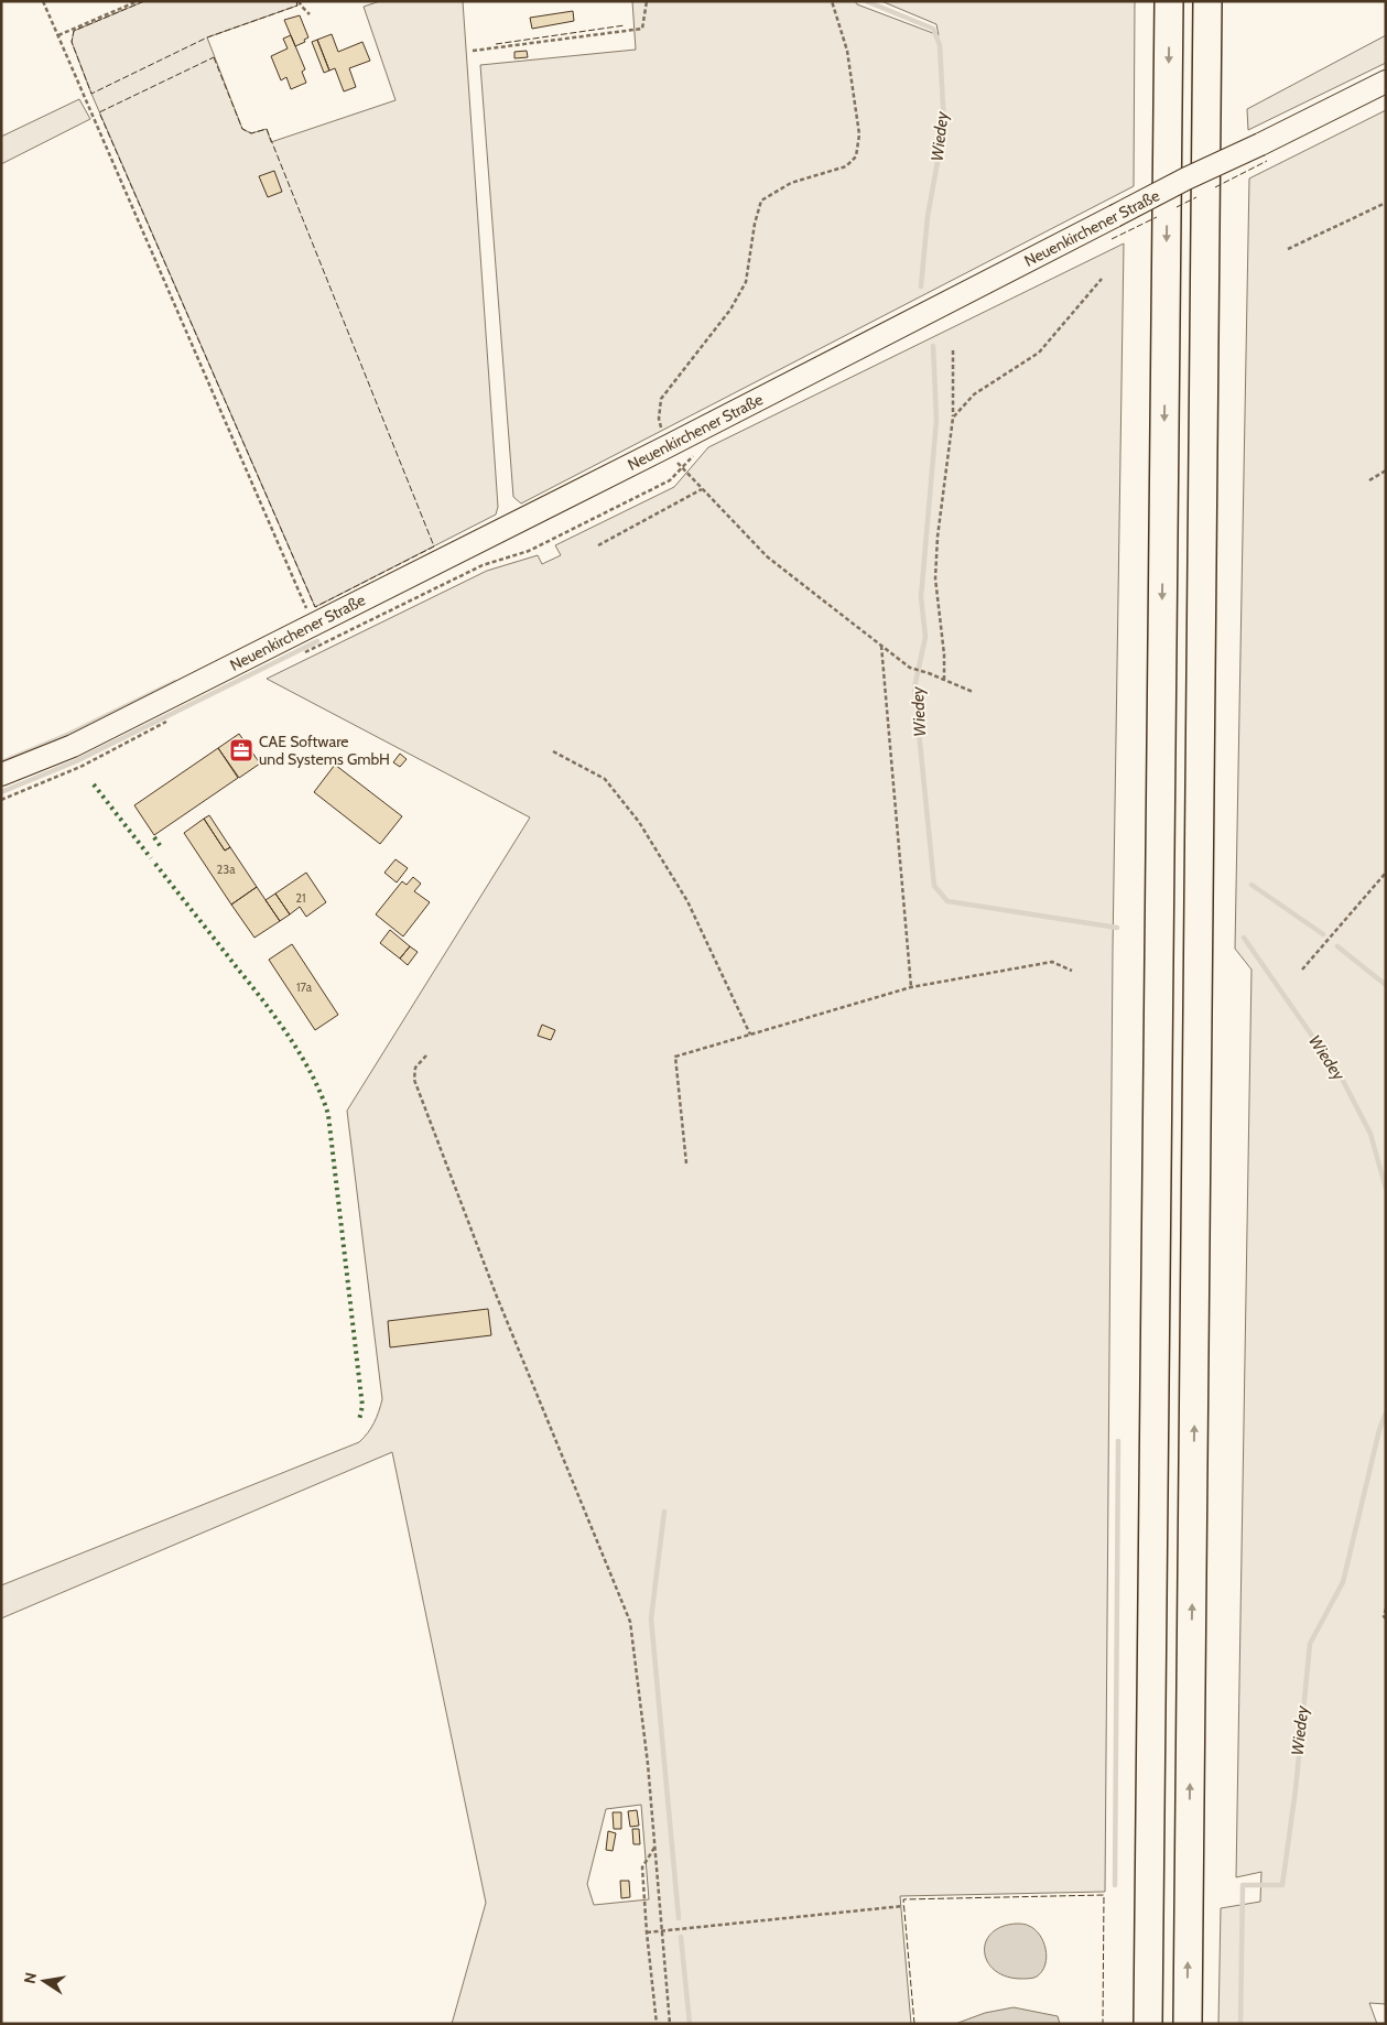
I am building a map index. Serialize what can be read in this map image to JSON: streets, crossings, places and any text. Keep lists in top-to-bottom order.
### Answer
{
  "streets": {
    "main road": ["Neuenkirchener Straße"]
  },
  "water": ["Wiedey"],
  "places": {
    "office": ["CAE Software und Systems GmbH"]
  },
  "house_numbers": ["23a", "21", "17a"],
  "north": "left"
}
